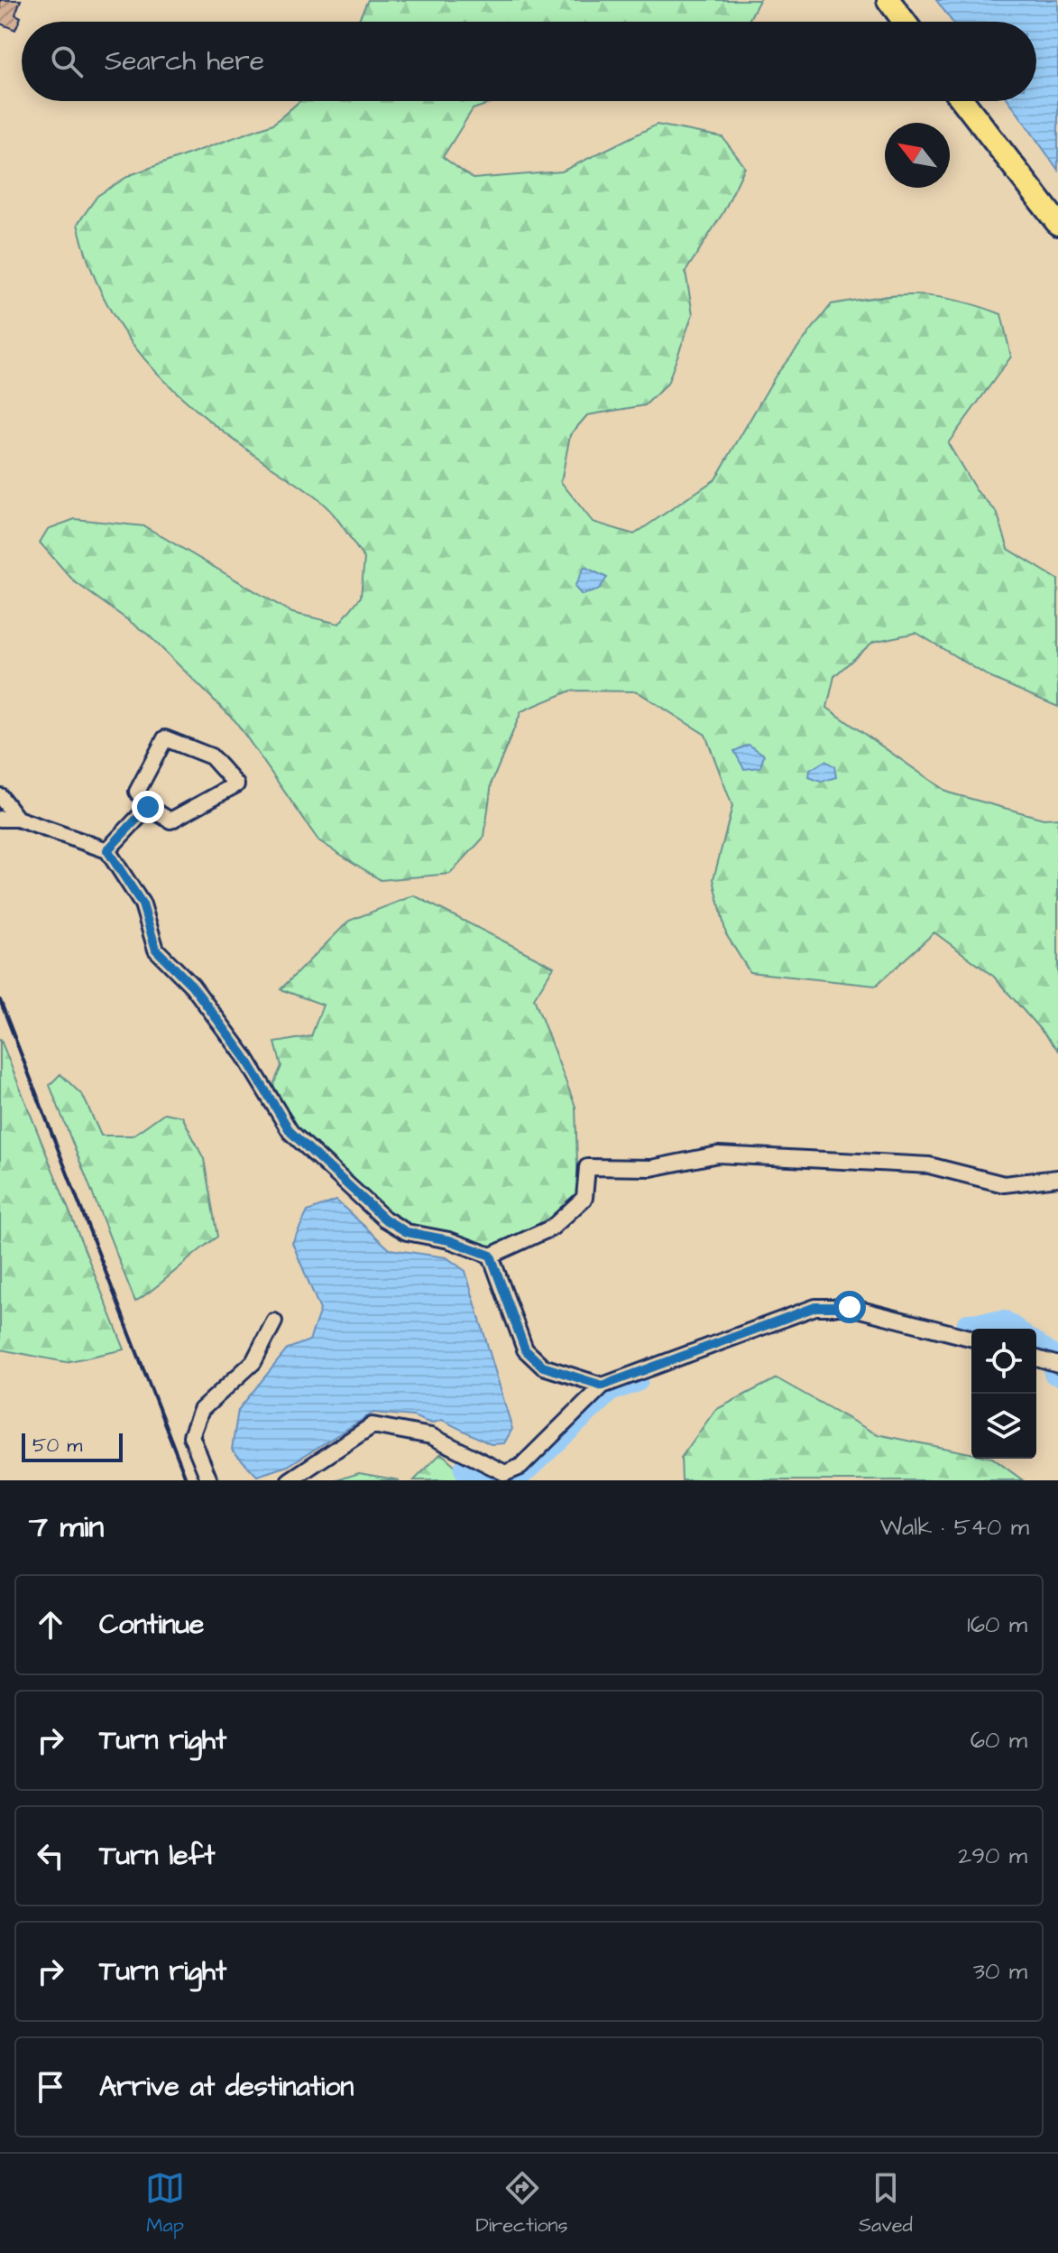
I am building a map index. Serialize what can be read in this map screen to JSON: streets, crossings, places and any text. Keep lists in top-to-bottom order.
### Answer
{
  "scale_bar": "50 m",
  "north": "top left",
  "page": {
    "search": "Search here",
    "scale": "50 m",
    "heading": ["7 min", "Walk · 540 m"],
    "list": [
      ["Continue", "160 m"],
      ["Turn right", "60 m"],
      ["Turn left", "290 m"],
      ["Turn right", "30 m"],
      "Arrive at destination"
    ],
    "nav": ["Map", "Directions", "Saved"]
  }
}
